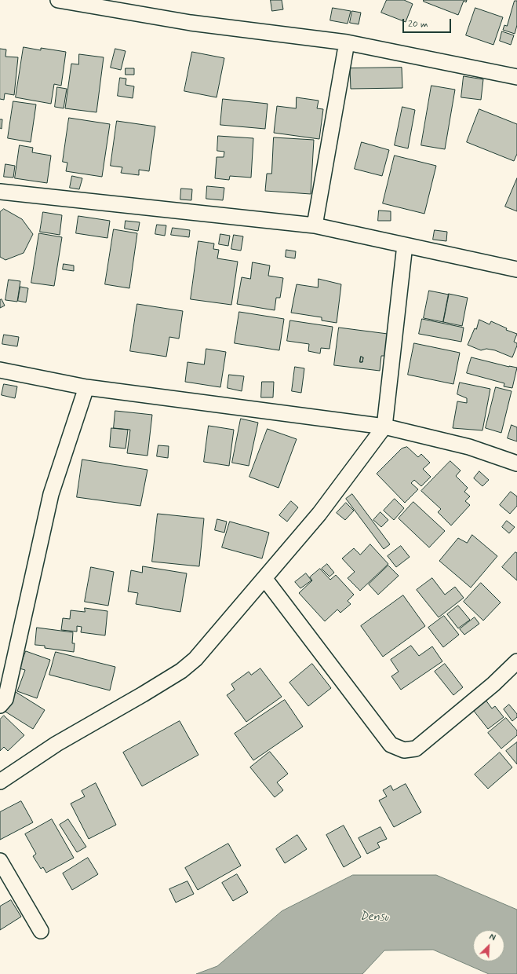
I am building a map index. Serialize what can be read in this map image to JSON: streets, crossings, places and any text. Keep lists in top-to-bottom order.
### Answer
{
  "water": ["Densu"],
  "scale_bar": "20 m",
  "north": "top right"
}
